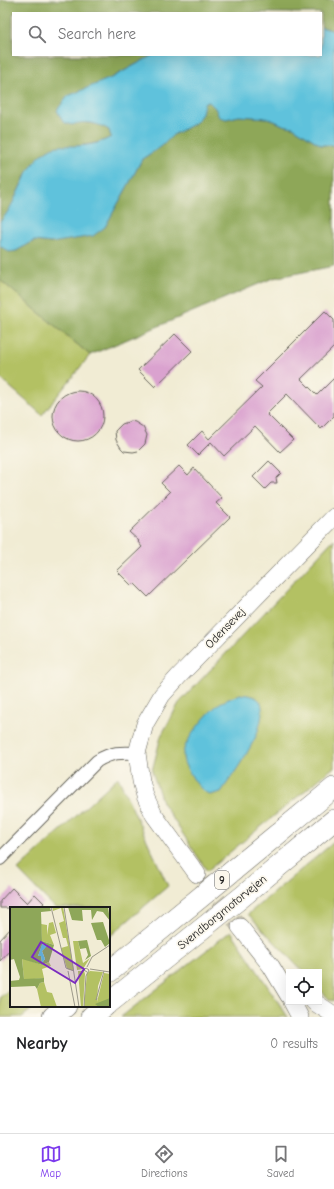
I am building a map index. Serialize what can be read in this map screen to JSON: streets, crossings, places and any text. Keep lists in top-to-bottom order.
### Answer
{
  "streets": {
    "highway": ["9", "Svendborgmotorvejen"],
    "main road": ["Odensevej"]
  },
  "page": {
    "search": "Search here",
    "heading": ["Nearby", "0 results"],
    "nav": ["Map", "Directions", "Saved"]
  }
}
